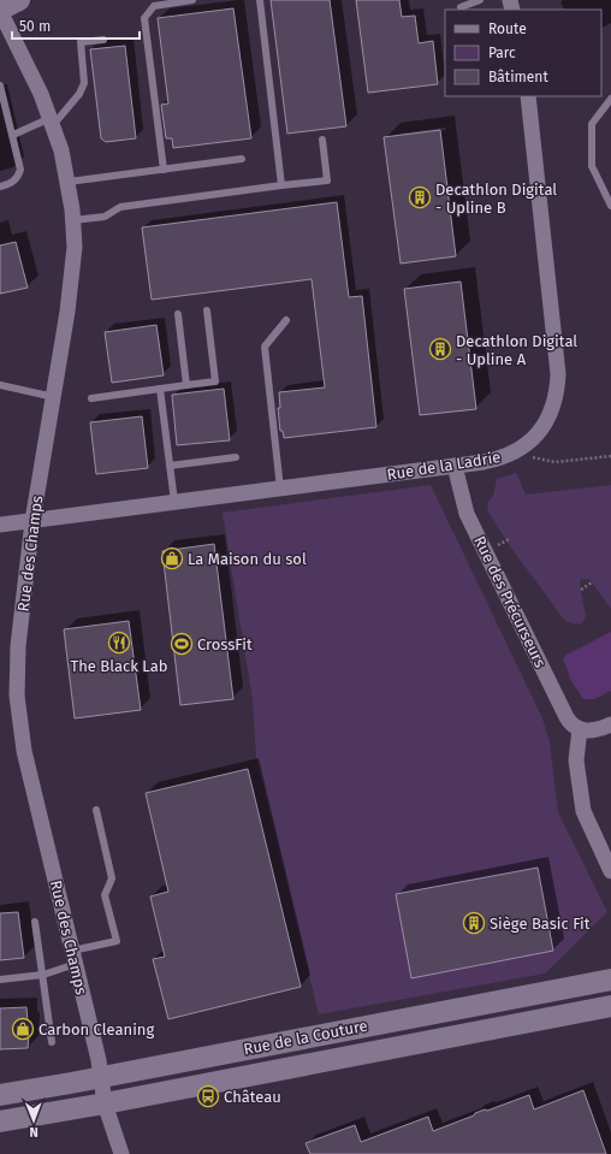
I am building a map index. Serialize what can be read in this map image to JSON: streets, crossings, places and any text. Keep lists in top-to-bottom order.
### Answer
{
  "streets": {
    "street": [
      "Rue de la Ladrie",
      "Rue des Champs",
      "Rue des Précurseurs",
      "Rue de la Couture"
    ]
  },
  "crossings": [
    ["Rue de la Ladrie", "Rue des Champs"],
    ["Rue de la Ladrie", "Rue des Précurseurs"],
    ["Rue des Champs", "Rue de la Couture"]
  ],
  "places": {
    "building": ["Decathlon Digital - Upline B", "Decathlon Digital - Upline A", "Siège Basic Fit"],
    "shop": ["La Maison du sol", "Carbon Cleaning"],
    "restaurant": ["The Black Lab"],
    "sports": ["CrossFit"],
    "bus stop": ["Château"]
  },
  "legend": ["Route", "Parc", "Bâtiment"],
  "scale_bar": "50 m",
  "north": "bottom"
}
